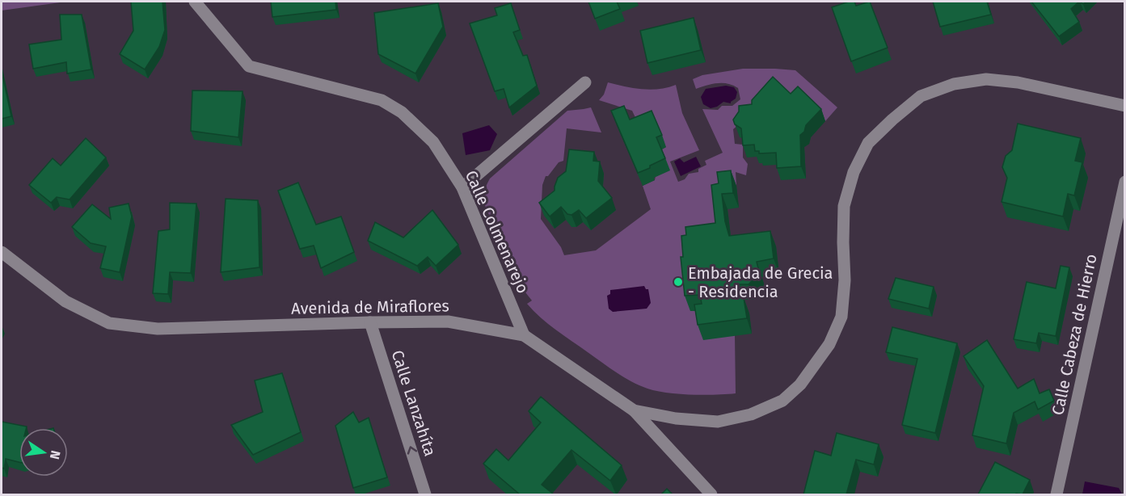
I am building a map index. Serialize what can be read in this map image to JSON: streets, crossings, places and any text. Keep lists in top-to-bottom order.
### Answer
{
  "streets": {
    "street": [
      "Calle Colmenarejo",
      "Avenida de Miraflores",
      "Calle Cabeza de Hierro",
      "Calle Lanzahíta"
    ]
  },
  "crossings": [
    ["Calle Colmenarejo", "Avenida de Miraflores"],
    ["Avenida de Miraflores", "Calle Lanzahíta"]
  ],
  "one_way": ["Calle Lanzahíta"],
  "places": ["Embajada de Grecia - Residencia"],
  "north": "right"
}
